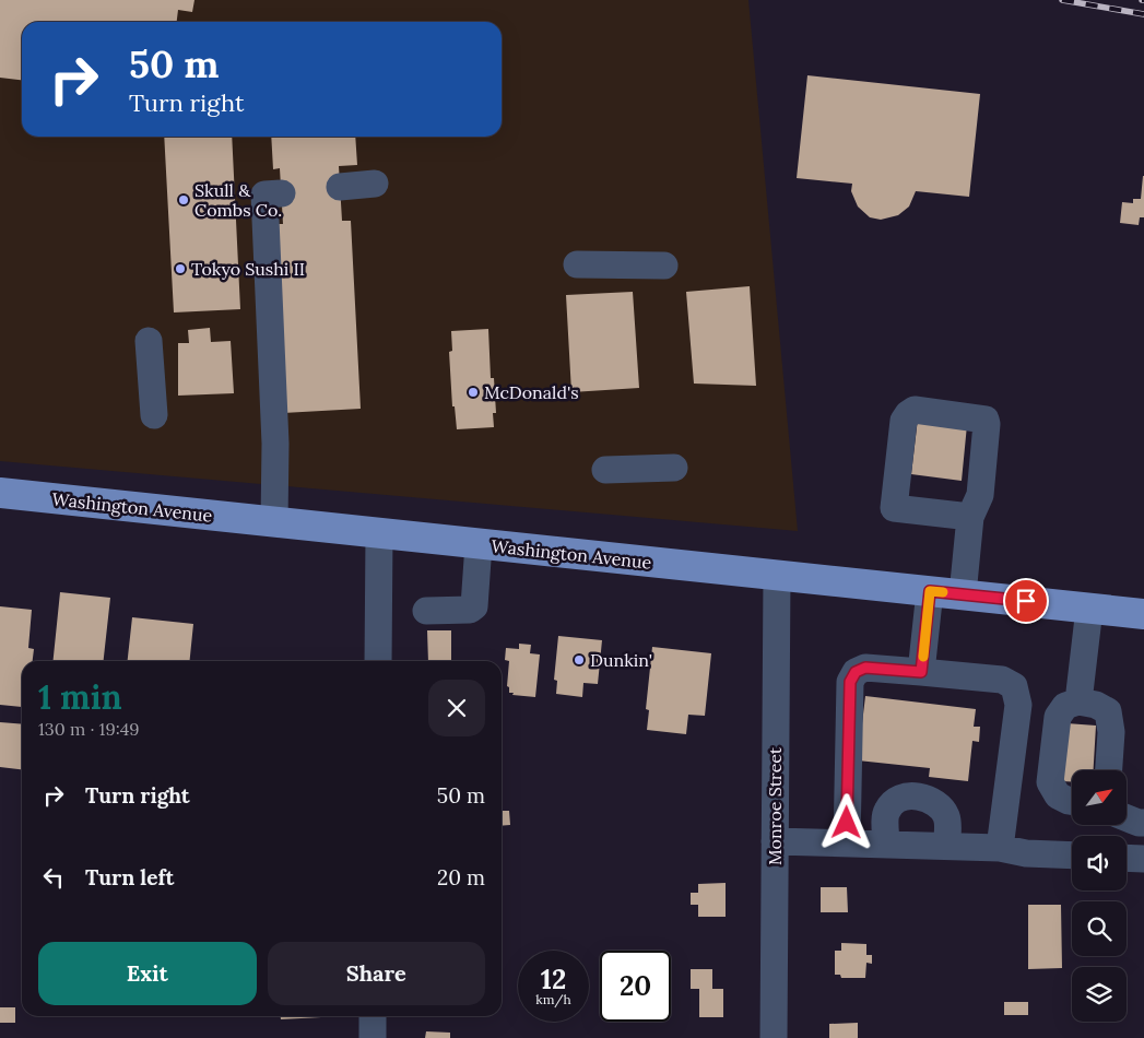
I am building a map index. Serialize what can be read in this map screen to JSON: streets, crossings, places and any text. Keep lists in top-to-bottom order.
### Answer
{
  "streets": {
    "main road": ["Washington Avenue"],
    "street": ["Monroe Street"]
  },
  "crossings": [
    ["Washington Avenue", "Monroe Street"]
  ],
  "places": [
    "Skull & Combs Co.",
    "Tokyo Sushi II",
    "McDonald's",
    "Dunkin'"
  ],
  "north": "top right",
  "page": {
    "turn": ["50 m", "Turn right"],
    "heading": ["1 min", "130 m · 19:49"],
    "list": [
      {
        "name": "Turn right",
        "value": "50 m"
      },
      {
        "name": "Turn left",
        "value": "20 m"
      }
    ],
    "buttons": ["Exit", "Share"],
    "speed": "12 km/h",
    "limit": "20"
  }
}
